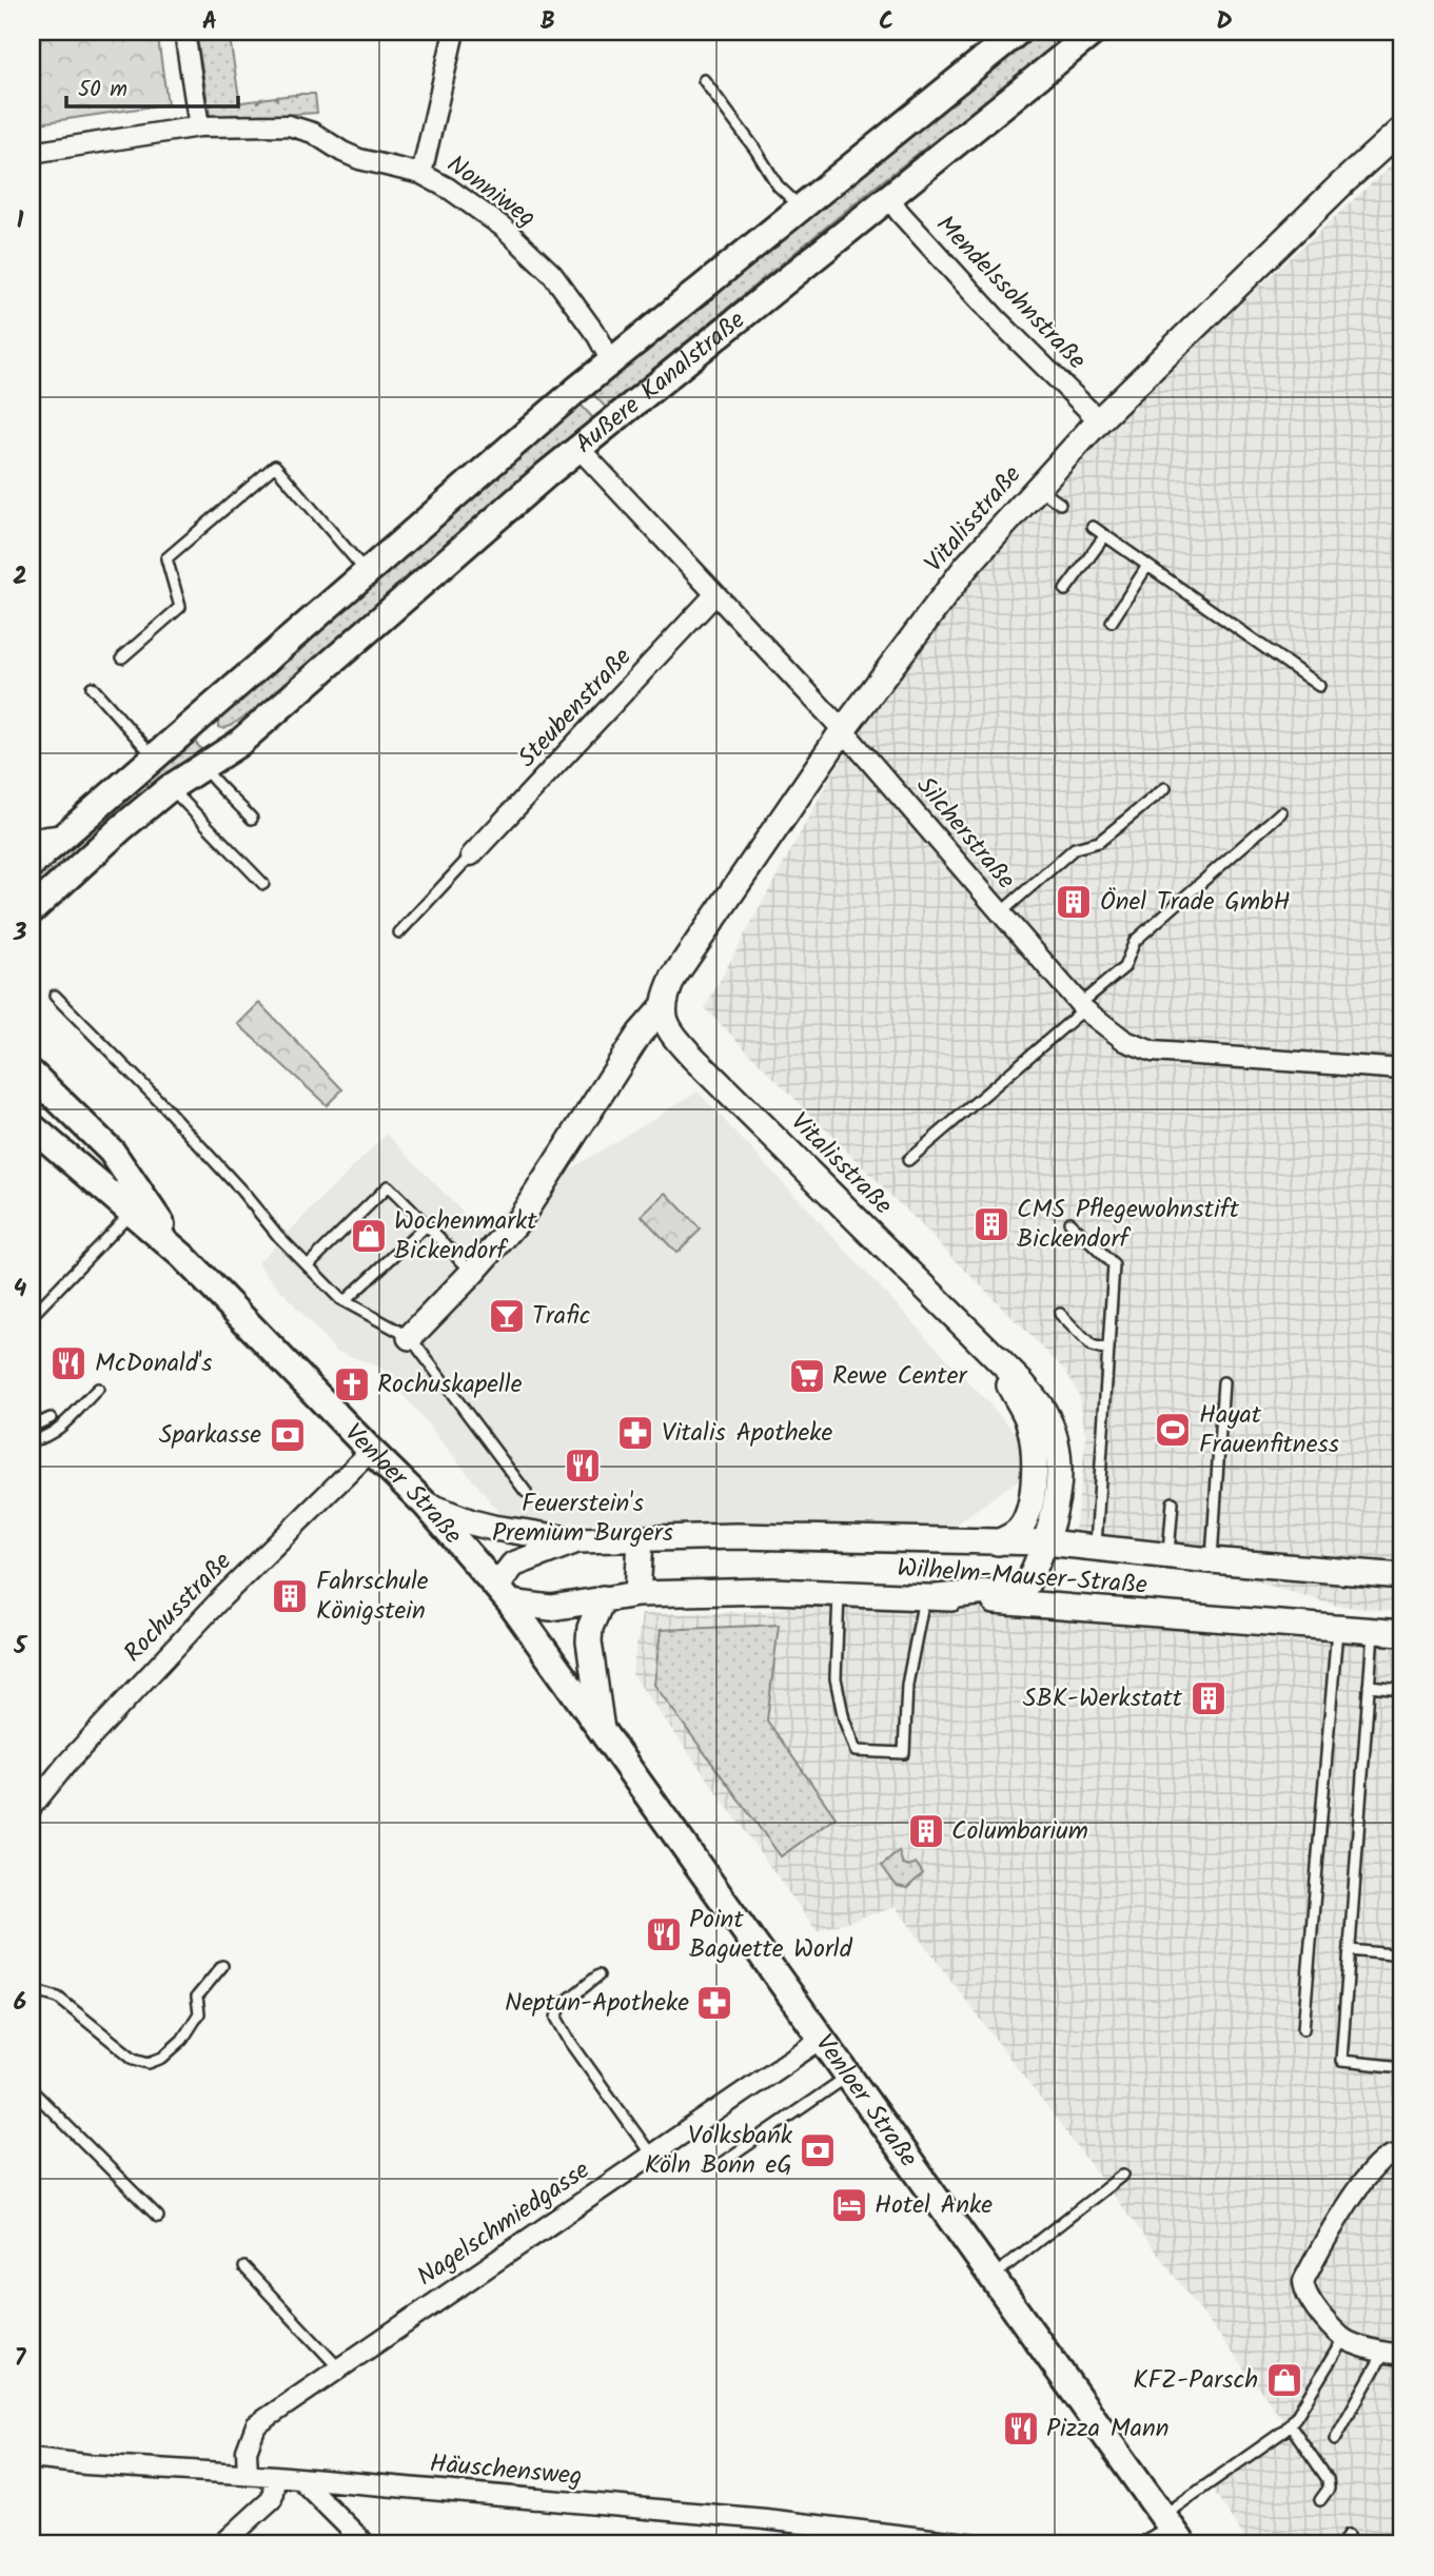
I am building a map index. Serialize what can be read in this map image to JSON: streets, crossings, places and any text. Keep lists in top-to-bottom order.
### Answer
{
  "streets": {
    "main road": ["Äußere Kanalstraße", "Venloer Straße"],
    "street": [
      "Nonniweg",
      "Mendelssohnstraße",
      "Vitalisstraße",
      "Steubenstraße",
      "Silcherstraße",
      "Wilhelm-Mauser-Straße",
      "Rochusstraße",
      "Nagelschmiedgasse",
      "Häuschensweg"
    ]
  },
  "crossings": [
    ["Nonniweg", "Äußere Kanalstraße"],
    ["Mendelssohnstraße", "Äußere Kanalstraße"],
    ["Mendelssohnstraße", "Vitalisstraße"],
    ["Äußere Kanalstraße", "Silcherstraße"],
    ["Vitalisstraße", "Silcherstraße"],
    ["Vitalisstraße", "Wilhelm-Mauser-Straße"],
    ["Steubenstraße", "Silcherstraße"],
    ["Venloer Straße", "Wilhelm-Mauser-Straße"],
    ["Venloer Straße", "Rochusstraße"],
    ["Venloer Straße", "Nagelschmiedgasse"],
    ["Nagelschmiedgasse", "Häuschensweg"]
  ],
  "places": {
    "building": [
      "Önel Trade GmbH",
      "CMS Pflegewohnstift Bickendorf",
      "Fahrschule Königstein",
      "SBK-Werkstatt",
      "Columbarium"
    ],
    "shop": ["Wochenmarkt Bickendorf", "KFZ-Parsch"],
    "bar": ["Trafic"],
    "restaurant": [
      "McDonald's",
      "Feuerstein's Premium Burgers",
      "Point Baguette World",
      "Pizza Mann"
    ],
    "supermarket": ["Rewe Center"],
    "church": ["Rochuskapelle"],
    "sports": ["Hayat Frauenfitness"],
    "pharmacy": ["Vitalis Apotheke", "Neptun-Apotheke"],
    "bank": ["Sparkasse", "Volksbank Köln Bonn eG"],
    "hotel": ["Hotel Anke"]
  },
  "scale_bar": "50 m",
  "grid": {
    "columns": [
      "A",
      "B",
      "C",
      "D"
    ],
    "rows": [
      "1",
      "2",
      "3",
      "4",
      "5",
      "6",
      "7"
    ]
  }
}
